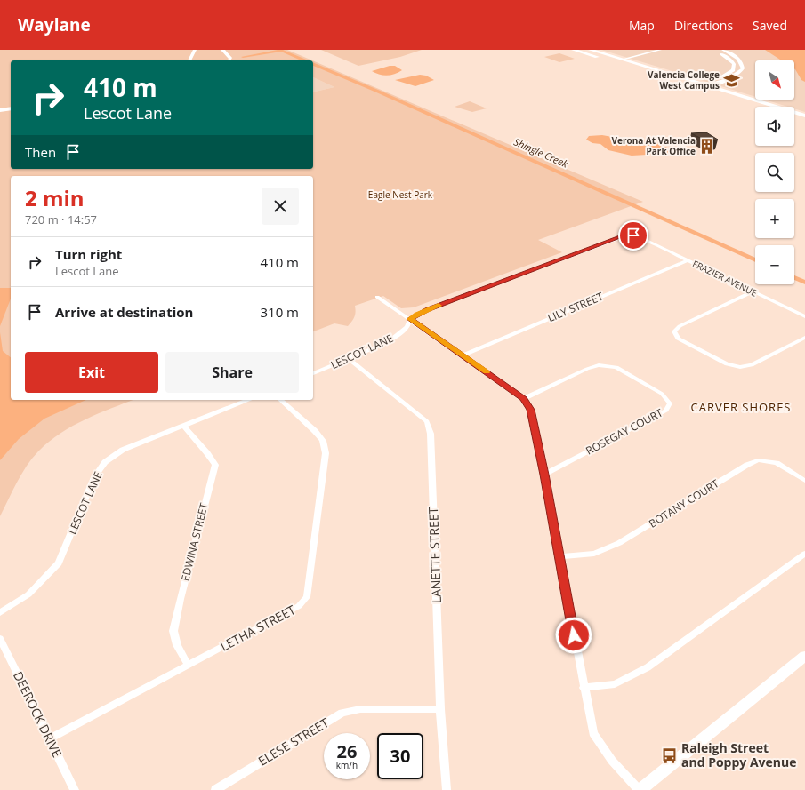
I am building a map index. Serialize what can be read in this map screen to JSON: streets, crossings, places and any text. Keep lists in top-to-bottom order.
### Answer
{
  "streets": {
    "street": [
      "FRAZIER AVENUE",
      "LILY STREET",
      "LESCOT LANE",
      "ROSEGAY COURT",
      "BOTANY COURT",
      "EDWINA STREET",
      "LANETTE STREET",
      "LETHA STREET",
      "DEEROCK DRIVE",
      "ELESE STREET"
    ]
  },
  "crossings": [
    ["FRAZIER AVENUE", "LILY STREET"],
    ["FRAZIER AVENUE", "LESCOT LANE"],
    ["LESCOT LANE", "EDWINA STREET"],
    ["LESCOT LANE", "LANETTE STREET"],
    ["EDWINA STREET", "LETHA STREET"],
    ["LANETTE STREET", "ELESE STREET"],
    ["LETHA STREET", "DEEROCK DRIVE"]
  ],
  "districts": ["CARVER SHORES"],
  "water": ["Shingle Creek"],
  "parks": ["Eagle Nest Park"],
  "places": {
    "school or university": ["Valencia College West Campus"],
    "building": ["Verona At Valencia Park Office"],
    "bus stop": ["Raleigh Street and Poppy Avenue"]
  },
  "north": "bottom right",
  "page": {
    "header": "Waylane",
    "nav": ["Map", "Directions", "Saved"],
    "map_buttons": ["+", "−"],
    "turn": ["410 m", "Lescot Lane"],
    "then": "Then",
    "heading": ["2 min", "720 m · 14:57"],
    "list": [
      {
        "name": "Turn right",
        "note": "Lescot Lane",
        "value": "410 m"
      },
      {
        "name": "Arrive at destination",
        "value": "310 m"
      }
    ],
    "buttons": ["Exit", "Share"],
    "speed": "26 km/h",
    "limit": "30"
  }
}
